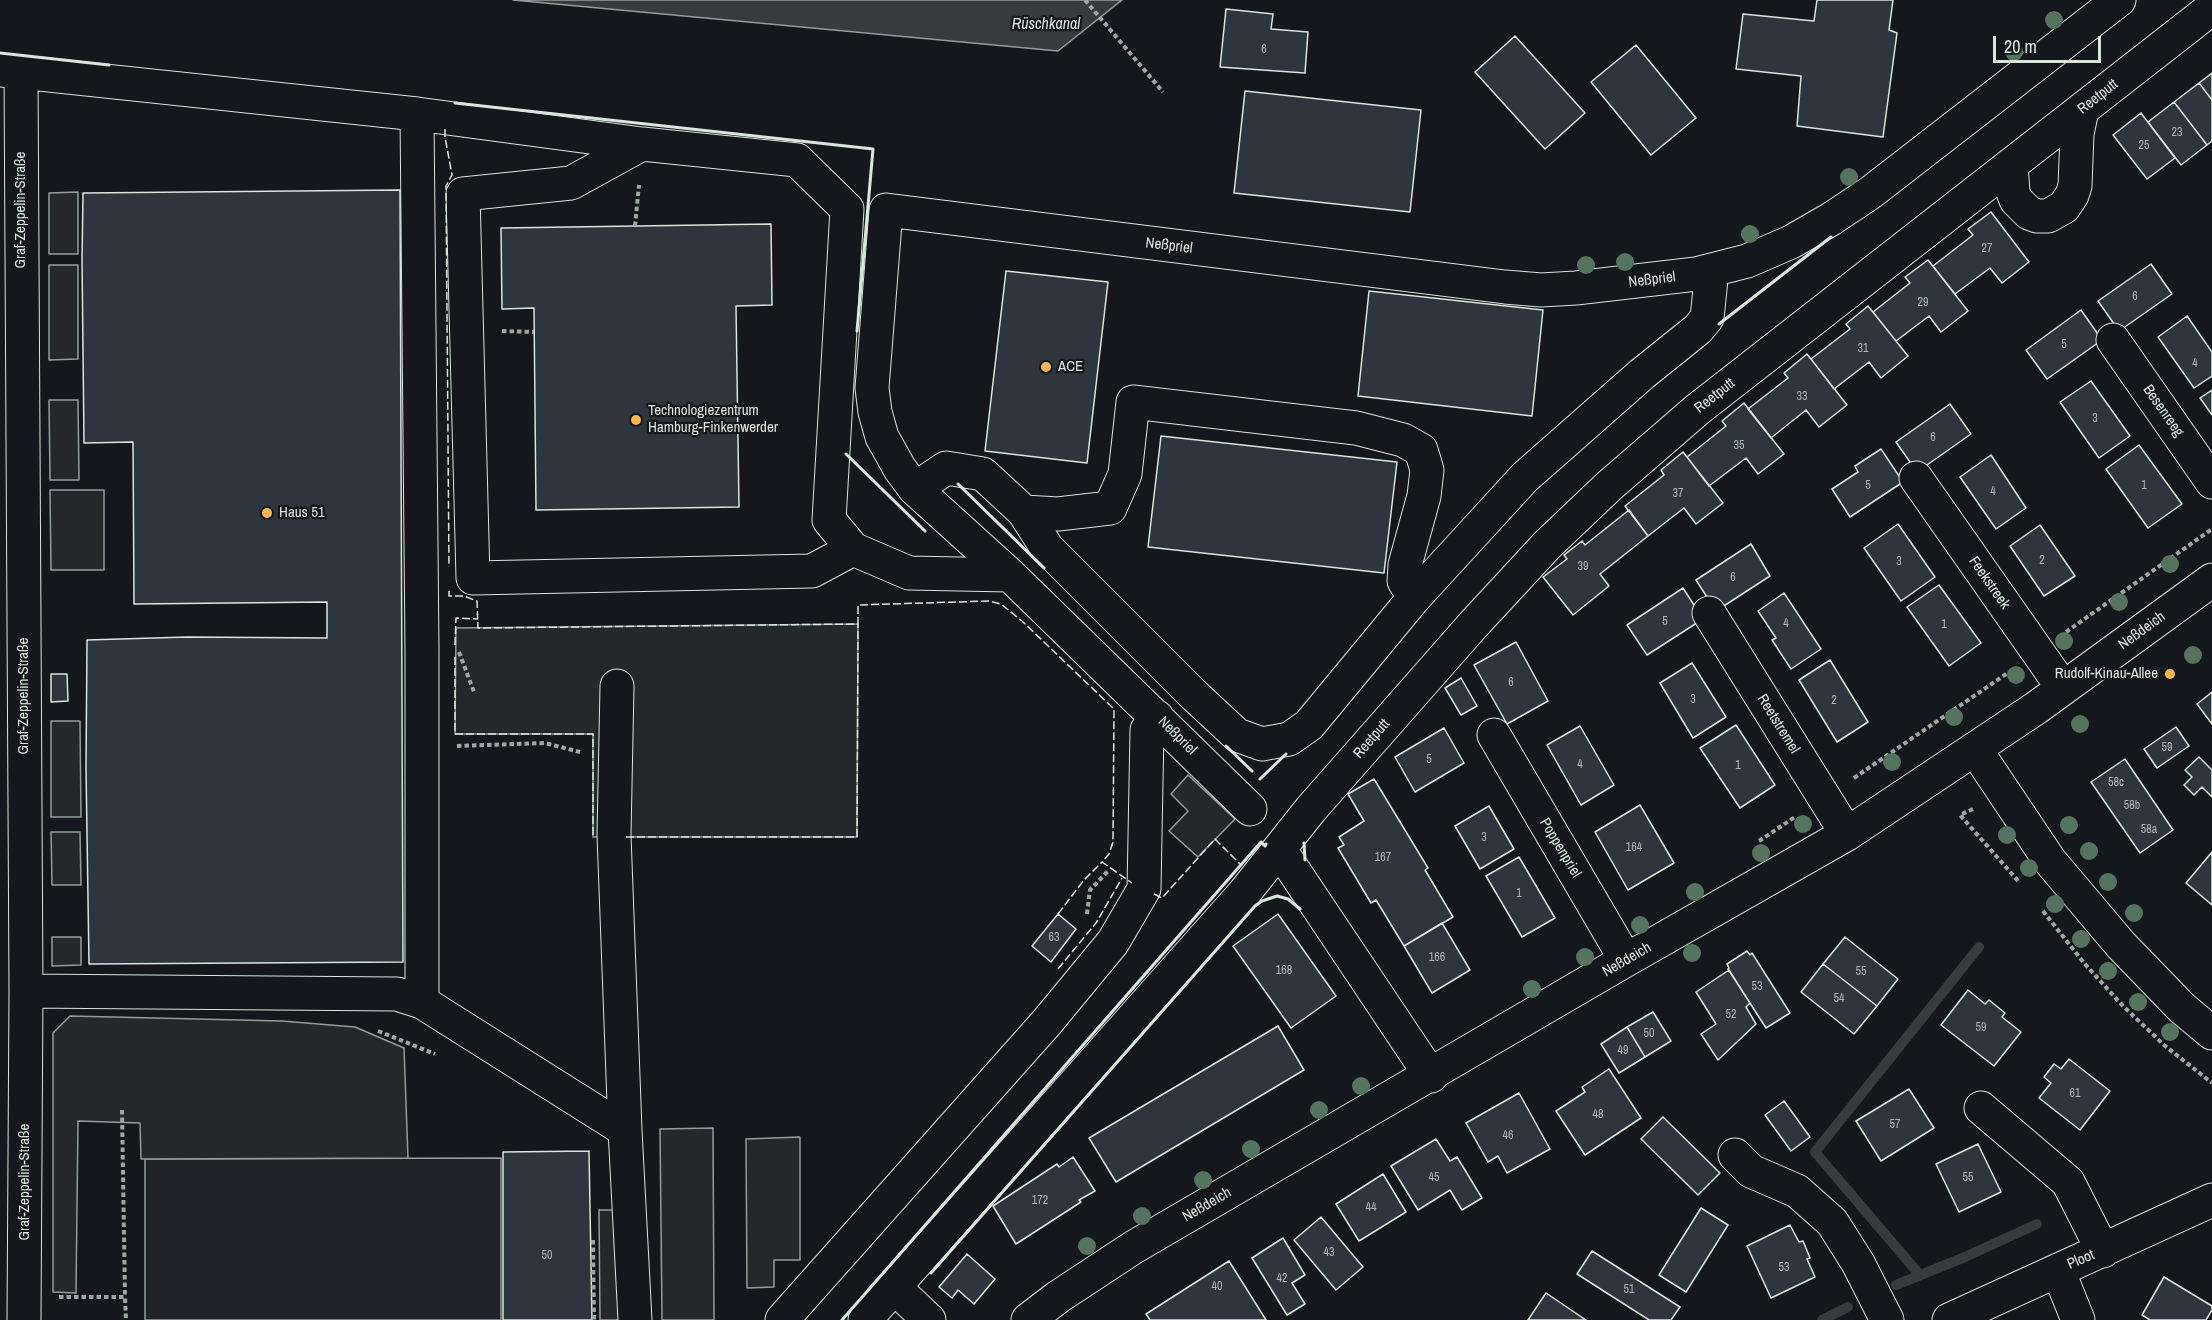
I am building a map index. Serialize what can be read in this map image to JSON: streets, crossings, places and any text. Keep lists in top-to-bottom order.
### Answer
{
  "streets": {
    "street": [
      "Reetputt",
      "Graf-Zeppelin-Straße",
      "Neßpriel",
      "Besenreeg",
      "Feekstreek",
      "Neßdeich",
      "Reetstremel",
      "Poppenpriel",
      "Ploot"
    ]
  },
  "crossings": [
    ["Feekstreek", "Neßdeich"],
    ["Neßdeich", "Reetstremel"],
    ["Neßdeich", "Poppenpriel"]
  ],
  "water": ["Rüschkanal"],
  "places": [
    "ACE",
    "Technologiezentrum Hamburg-Finkenwerder",
    "Haus 51",
    "Rudolf-Kinau-Allee"
  ],
  "house_numbers": [
    "6",
    "23",
    "25",
    "27",
    "6",
    "29",
    "5",
    "31",
    "4",
    "33",
    "3",
    "6",
    "35",
    "5",
    "1",
    "4",
    "37",
    "2",
    "3",
    "39",
    "6",
    "5",
    "4",
    "1",
    "6",
    "3",
    "2",
    "59",
    "5",
    "4",
    "1",
    "58c",
    "58b",
    "58a",
    "3",
    "164",
    "167",
    "1",
    "63",
    "166",
    "168",
    "55",
    "53",
    "54",
    "52",
    "59",
    "50",
    "49",
    "61",
    "48",
    "57",
    "46",
    "45",
    "55",
    "172",
    "44",
    "43",
    "50",
    "53",
    "42",
    "40",
    "51"
  ],
  "scale_bar": "20 m"
}
